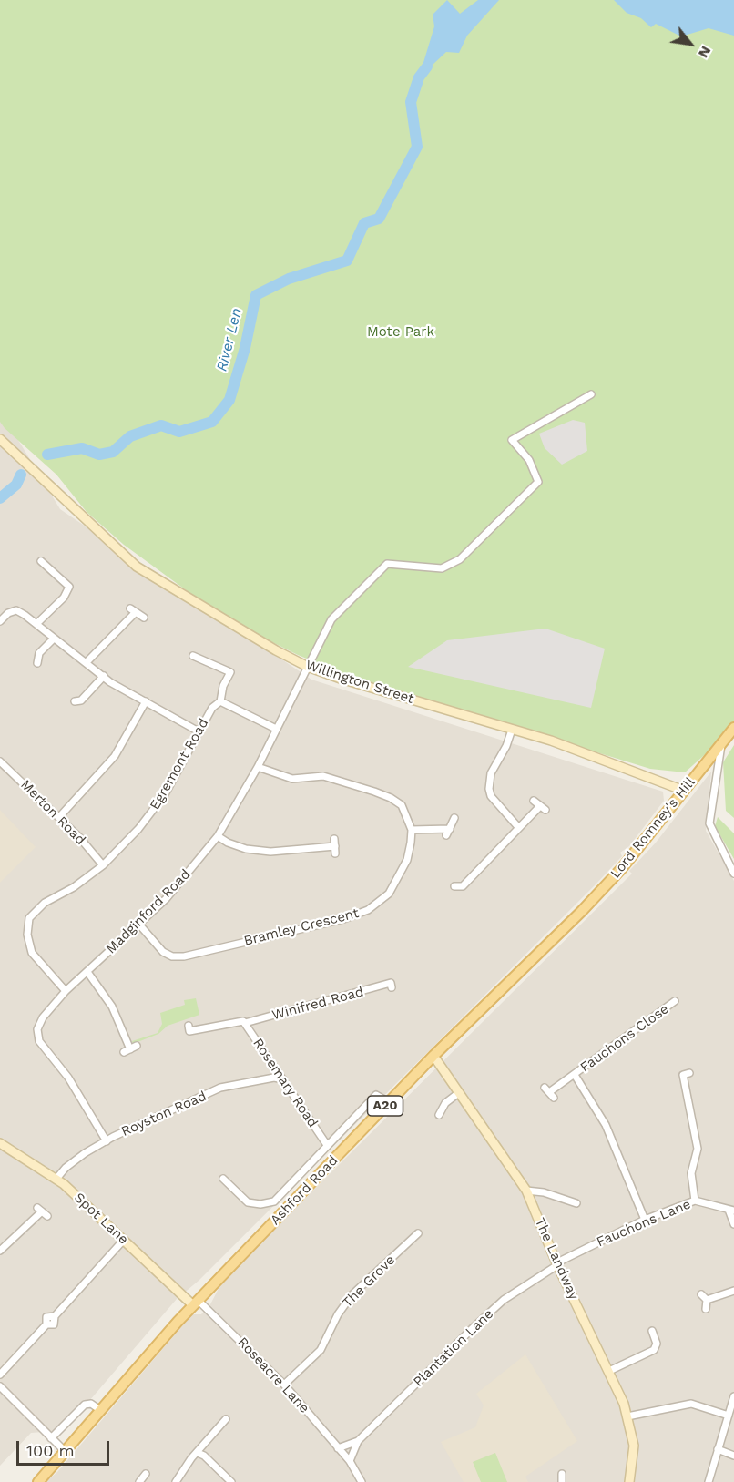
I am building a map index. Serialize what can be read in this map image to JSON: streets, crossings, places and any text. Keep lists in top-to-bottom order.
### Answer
{
  "streets": {
    "main road": ["Lord Romney's Hill", "A20", "Ashford Road"],
    "street": [
      "Willington Street",
      "Egremont Road",
      "Merton Road",
      "Madginford Road",
      "Bramley Crescent",
      "Winifred Road",
      "Fauchons Close",
      "Rosemary Road",
      "Royston Road",
      "Spot Lane",
      "Fauchons Lane",
      "The Landway",
      "The Grove",
      "Plantation Lane",
      "Roseacre Lane"
    ]
  },
  "crossings": [
    ["Willington Street", "Lord Romney's Hill"],
    ["Willington Street", "Madginford Road"],
    ["Egremont Road", "Merton Road"],
    ["Egremont Road", "Madginford Road"],
    ["Lord Romney's Hill", "A20"],
    ["Lord Romney's Hill", "Ashford Road"],
    ["Madginford Road", "Bramley Crescent"],
    ["Madginford Road", "Royston Road"],
    ["Winifred Road", "Rosemary Road"],
    ["Fauchons Close", "Fauchons Lane"],
    ["Rosemary Road", "Royston Road"],
    ["Royston Road", "Spot Lane"],
    ["Ashford Road", "Spot Lane"],
    ["Ashford Road", "The Landway"],
    ["Ashford Road", "Roseacre Lane"],
    ["Spot Lane", "Roseacre Lane"],
    ["Fauchons Lane", "The Landway"],
    ["Fauchons Lane", "Plantation Lane"],
    ["The Landway", "Plantation Lane"],
    ["The Grove", "Roseacre Lane"],
    ["Plantation Lane", "Roseacre Lane"]
  ],
  "water": ["River Len"],
  "parks": ["Mote Park"],
  "scale_bar": "100 m",
  "north": "bottom right"
}
